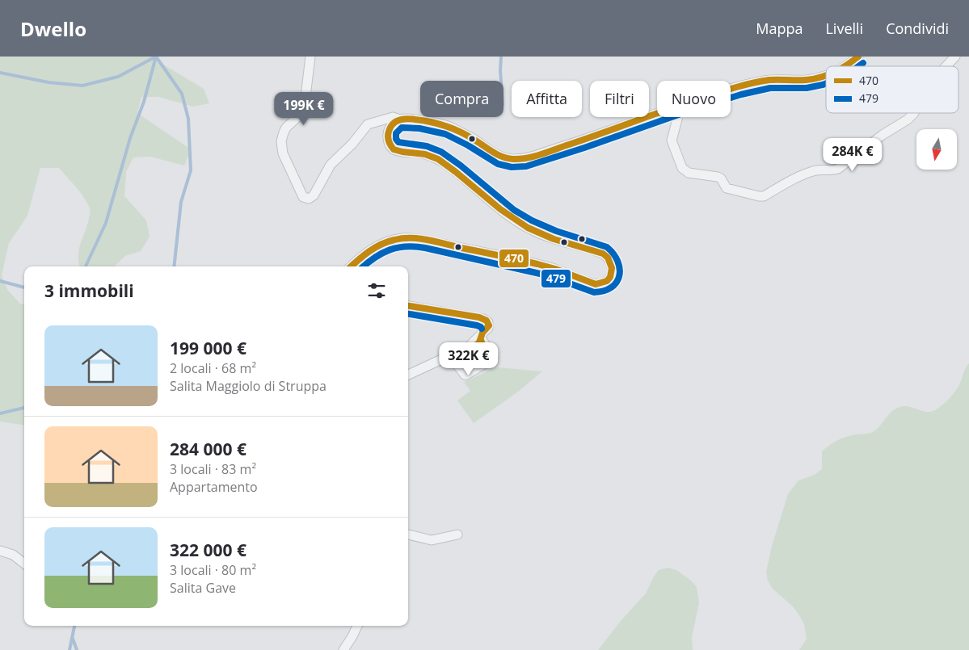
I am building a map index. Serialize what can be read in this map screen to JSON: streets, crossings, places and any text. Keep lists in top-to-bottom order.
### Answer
{
  "lines": ["transit line 470", "transit line 479"],
  "legend": ["470", "479"],
  "north": "bottom",
  "page": {
    "header": "Dwello",
    "nav": ["Mappa", "Livelli", "Condividi"],
    "chip": [
      "Compra",
      "Affitta",
      "Filtri",
      "Nuovo"
    ],
    "price": ["199K €", "284K €", "322K €"],
    "heading": "3 immobili",
    "list": [
      {
        "name": "199 000 €",
        "note": "2 locali · 68 m² · Salita Maggiolo di Struppa"
      },
      {
        "name": "284 000 €",
        "note": "3 locali · 83 m² · Appartamento"
      },
      {
        "name": "322 000 €",
        "note": "3 locali · 80 m² · Salita Gave"
      }
    ]
  }
}
